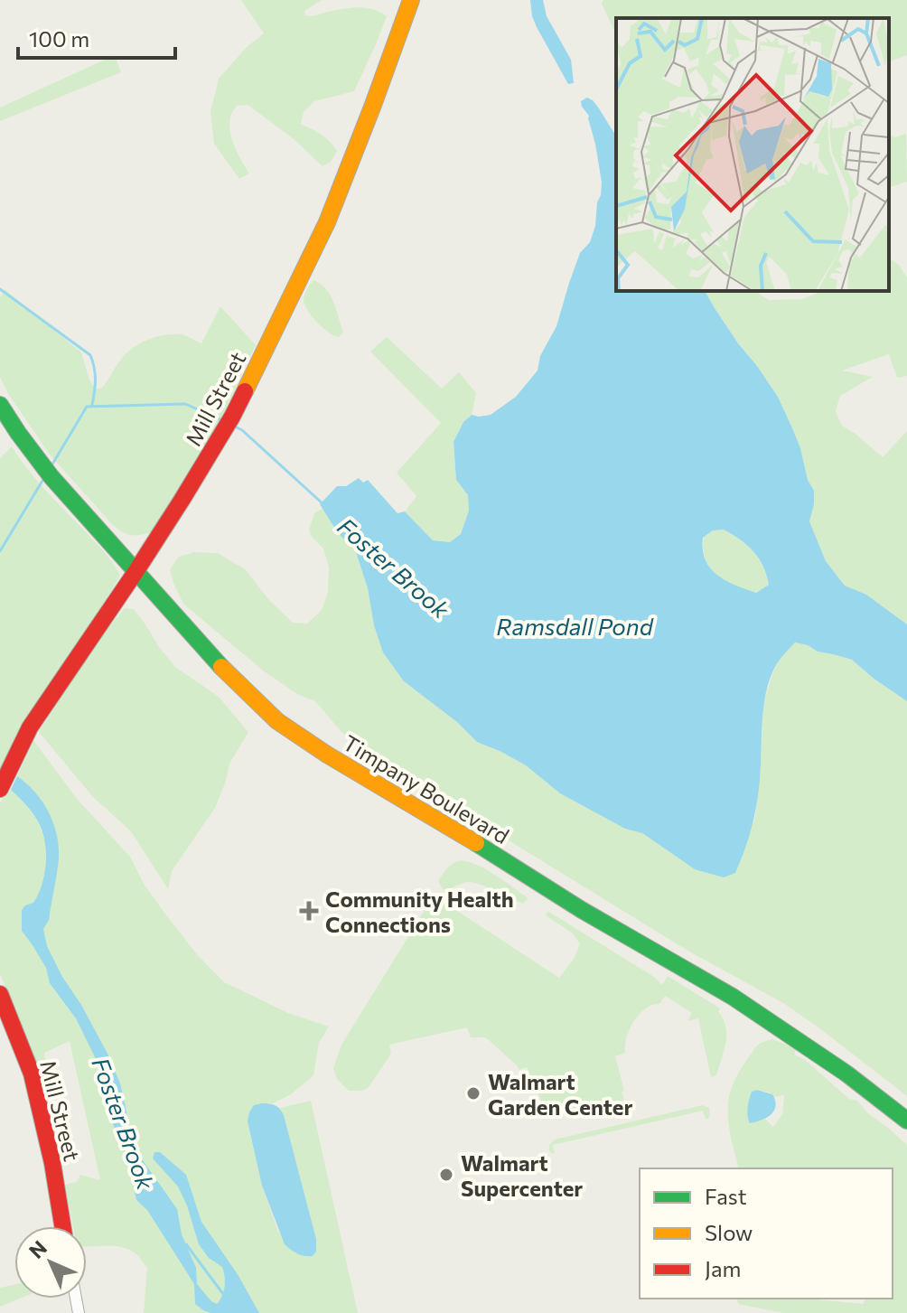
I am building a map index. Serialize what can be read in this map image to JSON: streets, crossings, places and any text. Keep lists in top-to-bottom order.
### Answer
{
  "streets": {
    "main road": ["Mill Street", "Timpany Boulevard"]
  },
  "crossings": [
    ["Mill Street", "Timpany Boulevard"]
  ],
  "water": ["Foster Brook", "Ramsdall Pond"],
  "places": {
    "health": ["Community Health Connections"],
    "other": ["Walmart Garden Center", "Walmart Supercenter"]
  },
  "legend": ["Fast", "Slow", "Jam"],
  "scale_bar": "100 m",
  "north": "top left"
}
